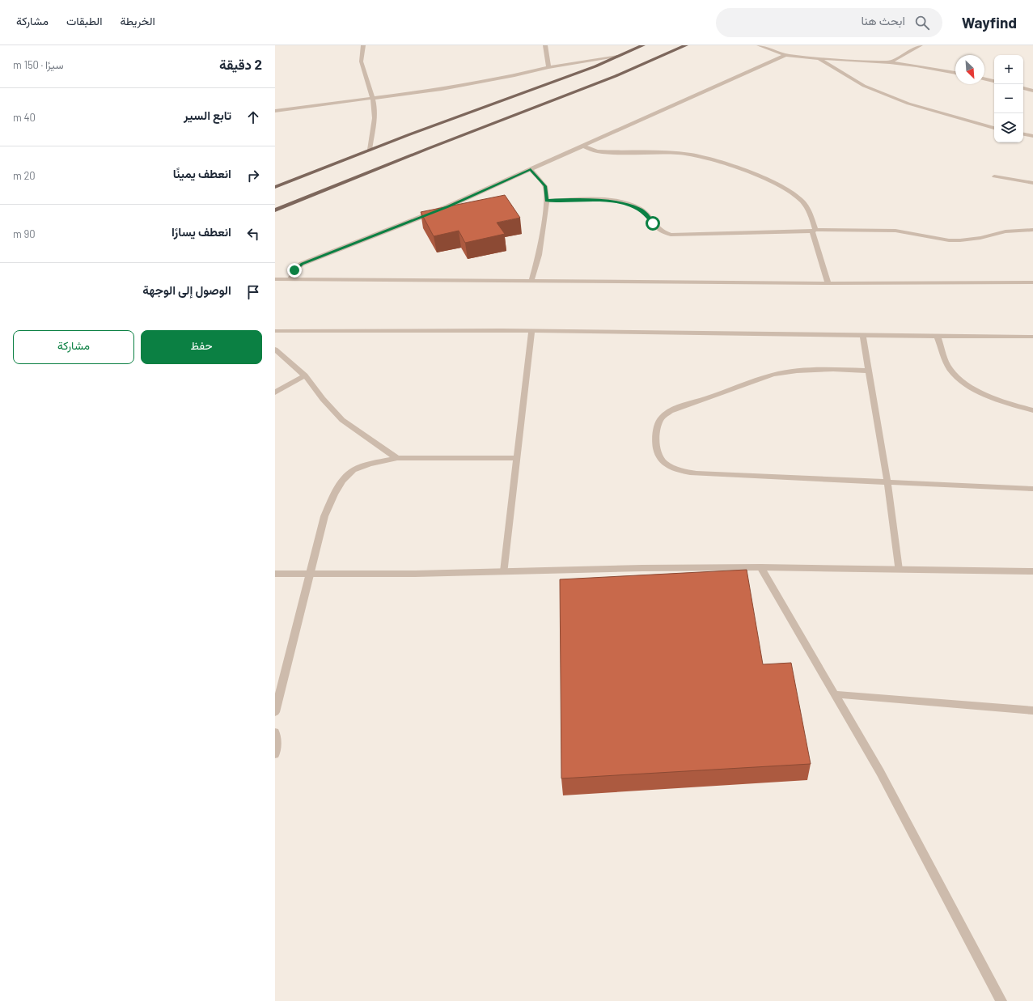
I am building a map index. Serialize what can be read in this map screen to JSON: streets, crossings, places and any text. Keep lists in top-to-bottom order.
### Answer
{
  "north": "bottom right",
  "page": {
    "header": "Wayfind",
    "search": "ابحث هنا",
    "nav": ["الخريطة", "الطبقات", "مشاركة"],
    "heading": ["2 دقيقة", "سيرًا · 150 m"],
    "map_buttons": ["+", "−"],
    "list": [
      ["تابع السير", "40 m"],
      ["انعطف يمينًا", "20 m"],
      ["انعطف يسارًا", "90 m"],
      "الوصول إلى الوجهة"
    ],
    "buttons": ["حفظ", "مشاركة"]
  }
}
